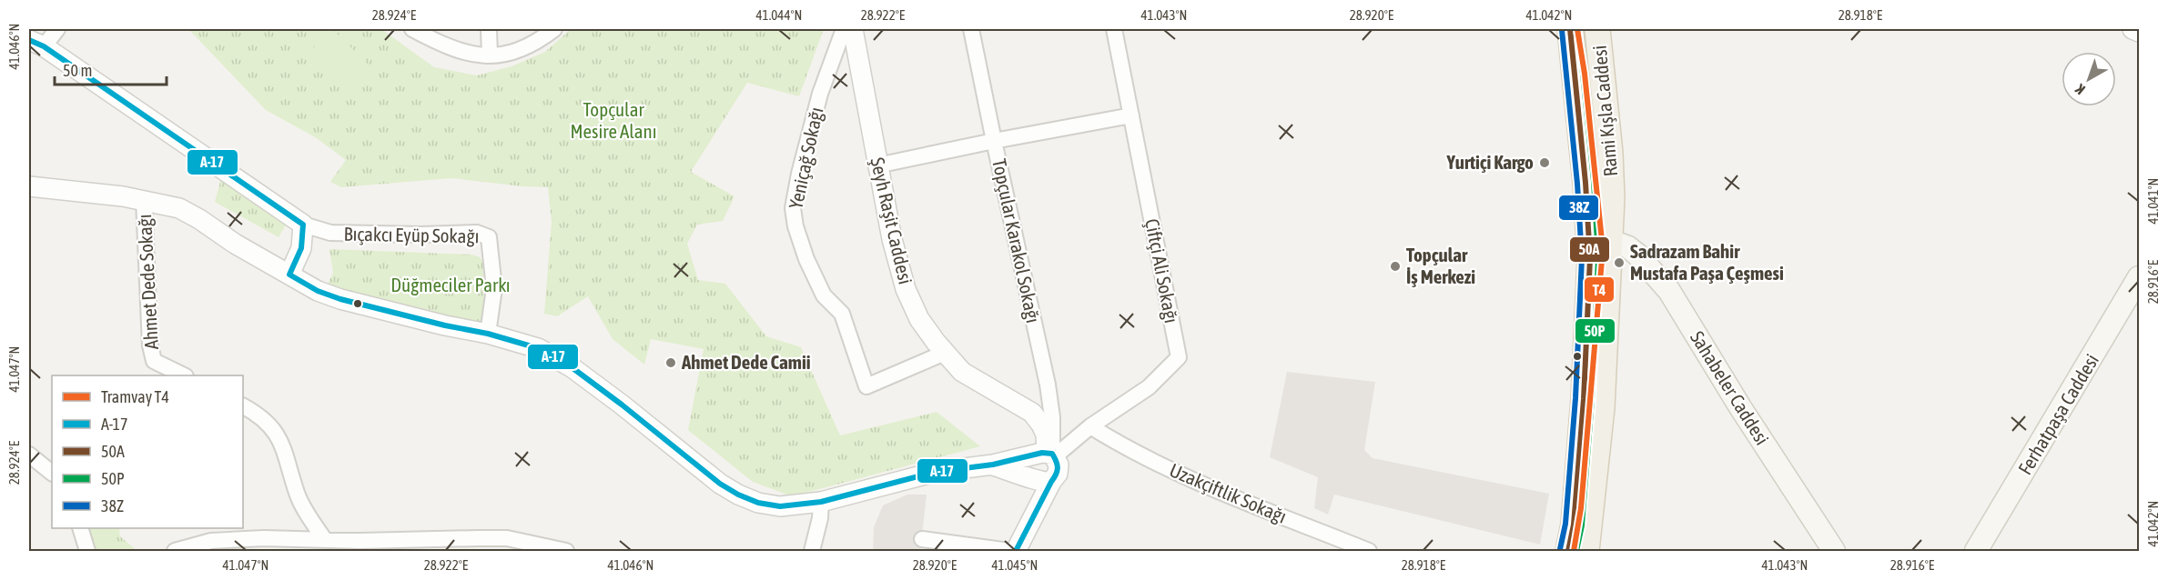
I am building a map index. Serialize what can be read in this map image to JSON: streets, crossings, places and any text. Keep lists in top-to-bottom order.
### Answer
{
  "streets": {
    "main road": ["Rami Kışla Caddesi", "Sahabeler Caddesi", "Ferhatpaşa Caddesi"],
    "street": [
      "Yeniçağ Sokağı",
      "Şeyh Raşit Caddesi",
      "Bıçakcı Eyüp Sokağı",
      "Topçular Karakol Sokağı",
      "Çiftçi Ali Sokağı",
      "Ahmet Dede Sokağı",
      "Uzakçiftlik Sokağı"
    ]
  },
  "crossings": [
    ["Rami Kışla Caddesi", "Sahabeler Caddesi"],
    ["Yeniçağ Sokağı", "Şeyh Raşit Caddesi"],
    ["Şeyh Raşit Caddesi", "Topçular Karakol Sokağı"],
    ["Şeyh Raşit Caddesi", "Çiftçi Ali Sokağı"],
    ["Topçular Karakol Sokağı", "Çiftçi Ali Sokağı"],
    ["Çiftçi Ali Sokağı", "Uzakçiftlik Sokağı"]
  ],
  "parks": ["Topçular Mesire Alanı", "Düğmeciler Parkı"],
  "places": [
    "Yurtiçi Kargo",
    "Sadrazam Bahir Mustafa Paşa Çeşmesi",
    "Topçular İş Merkezi",
    "Ahmet Dede Camii"
  ],
  "lines": [
    "tram line T4",
    "transit line 50A",
    "transit line 50P",
    "transit line 38Z",
    "transit line A-17"
  ],
  "legend": [
    "Tramvay T4",
    "A-17",
    "50A",
    "50P",
    "38Z"
  ],
  "scale_bar": "50 m",
  "north": "bottom left",
  "coordinates": [
    "28.924°E",
    "41.044°N",
    "28.922°E",
    "41.043°N",
    "28.920°E",
    "41.042°N",
    "28.918°E",
    "41.046°N",
    "41.041°N",
    "28.916°E",
    "41.047°N",
    "41.045°N"
  ]
}
